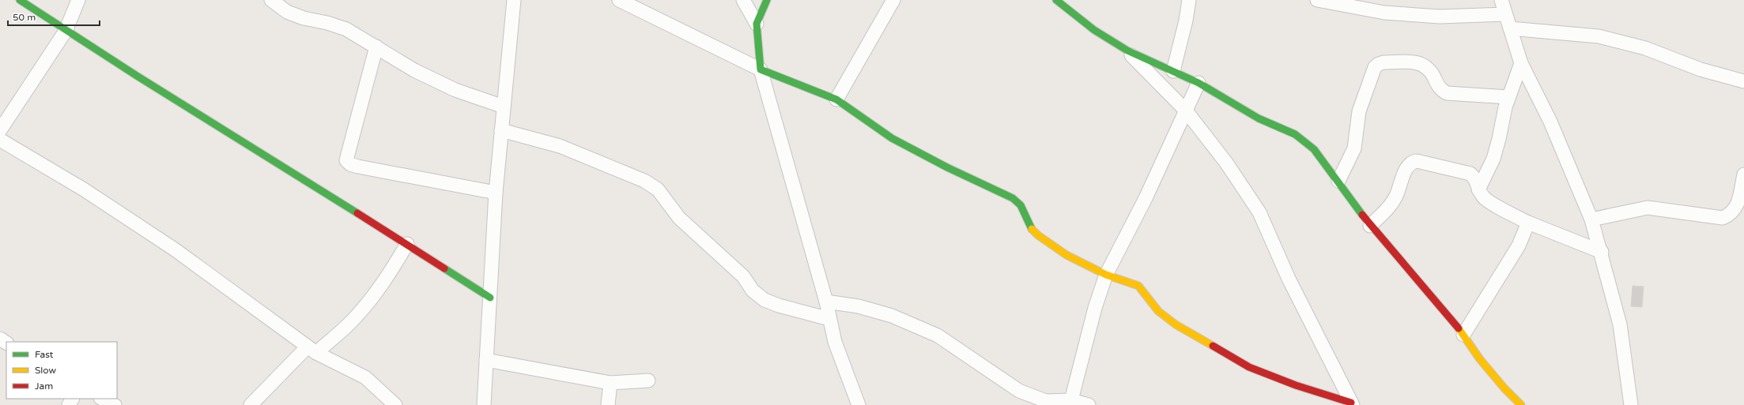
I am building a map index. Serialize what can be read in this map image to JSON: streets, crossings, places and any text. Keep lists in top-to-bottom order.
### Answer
{
  "legend": ["Fast", "Slow", "Jam"],
  "scale_bar": "50 m"
}
